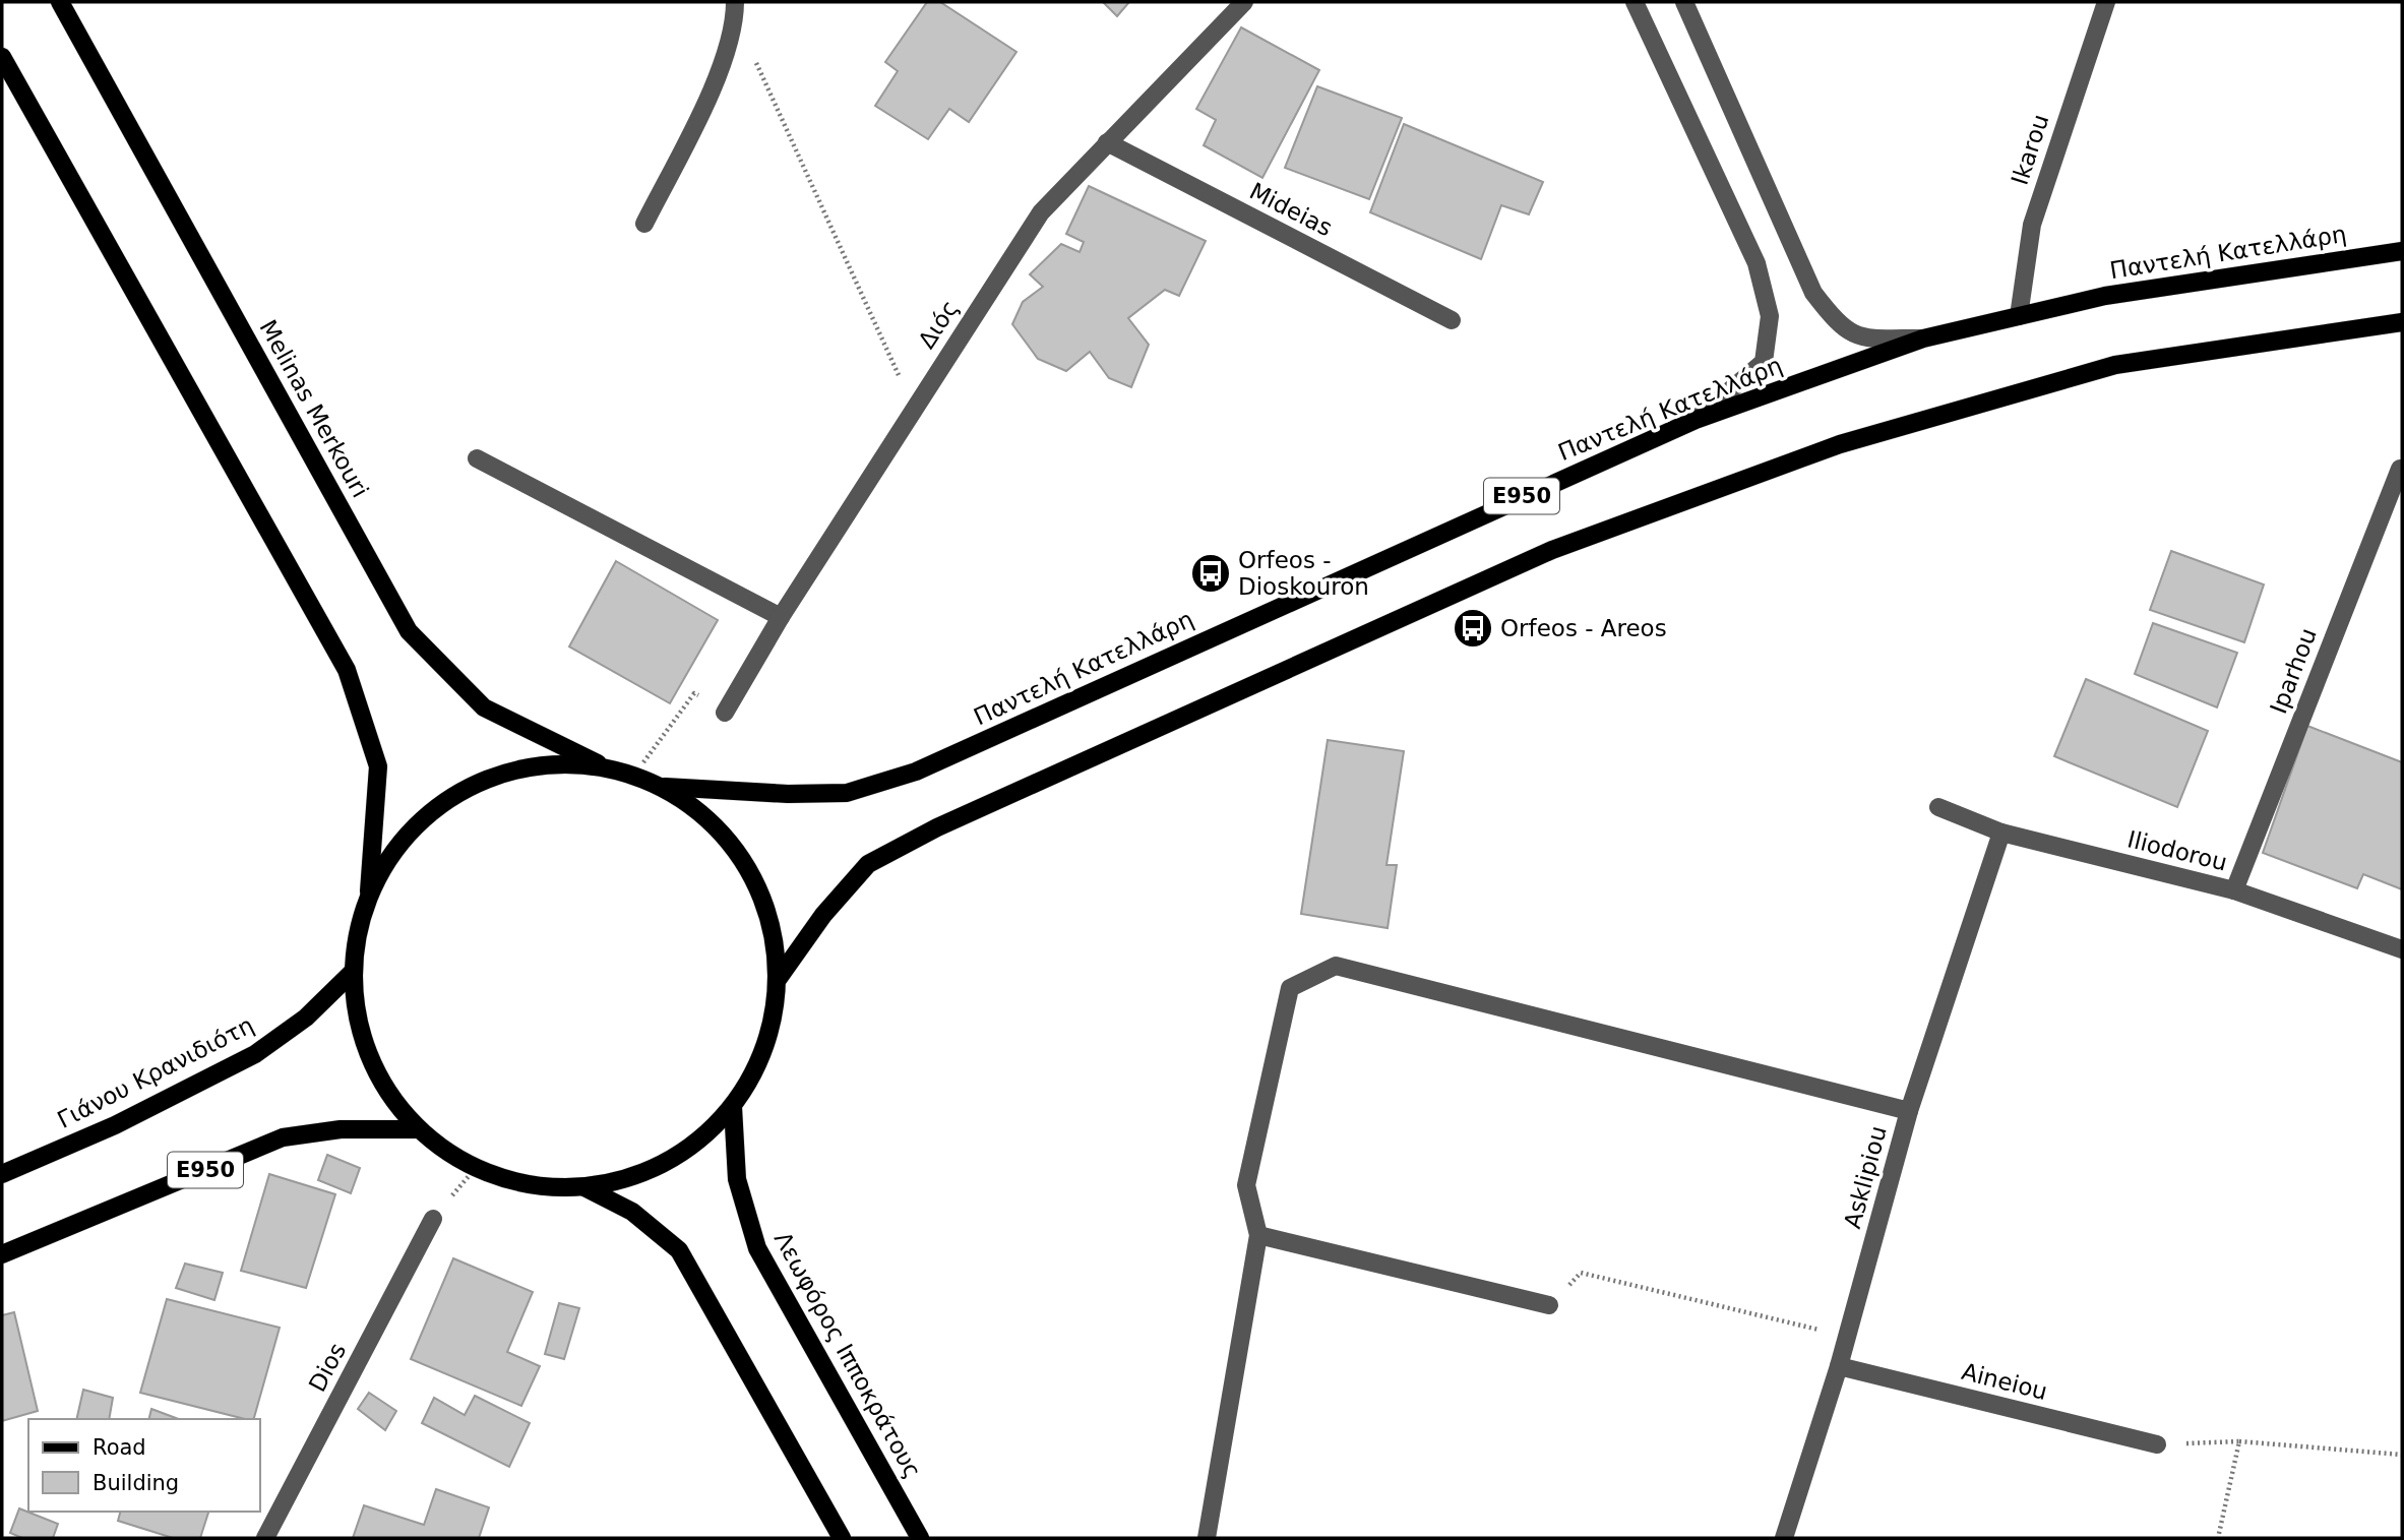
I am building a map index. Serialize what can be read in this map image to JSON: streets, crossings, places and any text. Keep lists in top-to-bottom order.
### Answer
{
  "streets": {
    "main road": [
      "Παντελή Κατελλάρη",
      "Melinas Merkouri",
      "E950",
      "Γιάνου Κρανιδιότη",
      "Λεωφόρος Ιπποκράτους"
    ],
    "street": [
      "Ikarou",
      "Mideias",
      "Διός",
      "Iparhou",
      "Iliodorou",
      "Asklipiou",
      "Dios",
      "Aineiou"
    ]
  },
  "crossings": [
    ["Ikarou", "Παντελή Κατελλάρη"],
    ["Mideias", "Διός"],
    ["Iparhou", "Iliodorou"],
    ["Iliodorou", "Asklipiou"],
    ["Asklipiou", "Aineiou"]
  ],
  "places": {
    "bus stop": ["Orfeos - Dioskouron", "Orfeos - Areos"]
  },
  "legend": ["Road", "Building"]
}
